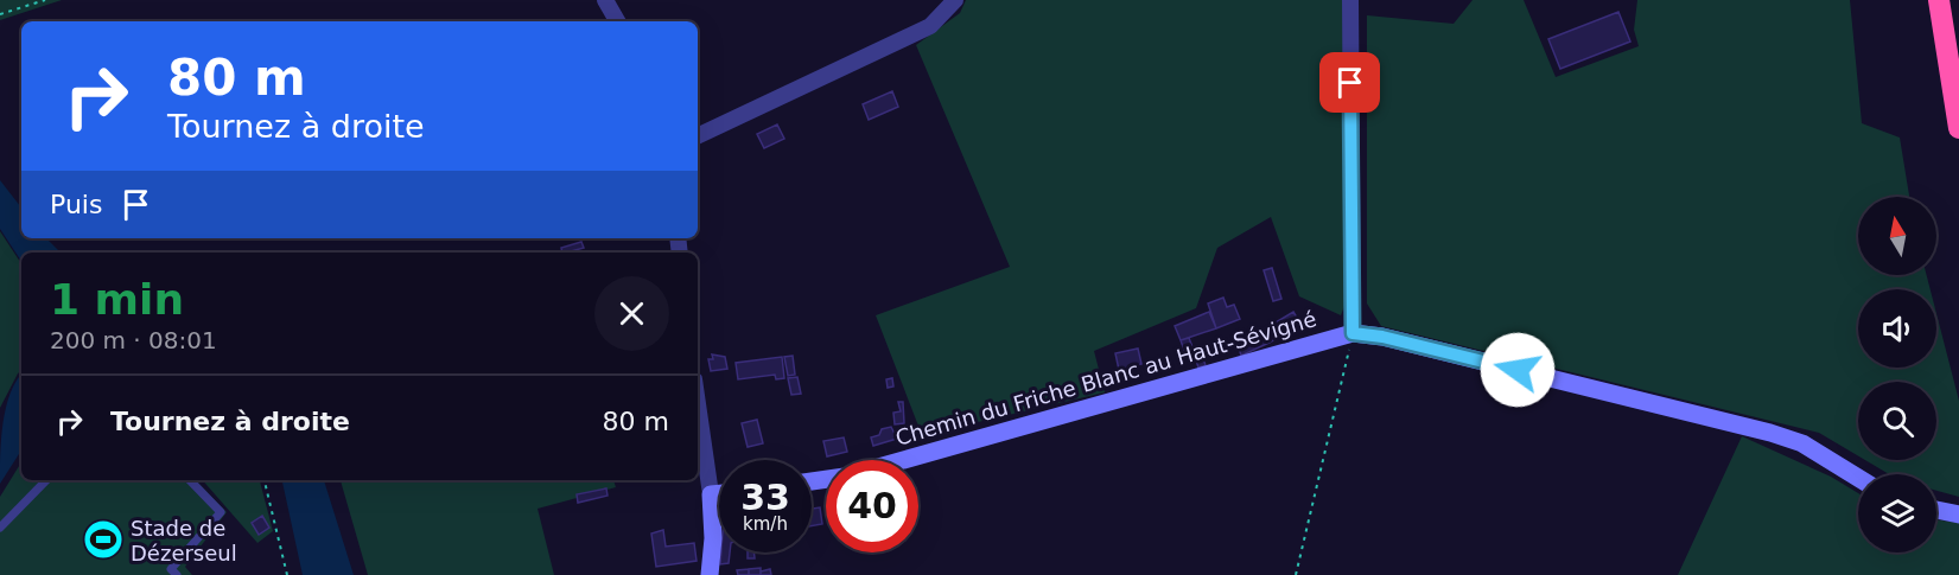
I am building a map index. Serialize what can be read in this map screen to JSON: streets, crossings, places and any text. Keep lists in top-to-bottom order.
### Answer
{
  "streets": {
    "street": ["Chemin du Friche Blanc au Haut-Sévigné"]
  },
  "places": {
    "sports": ["Stade de Dézerseul"]
  },
  "north": "top",
  "page": {
    "turn": ["80 m", "Tournez à droite"],
    "then": "Puis",
    "heading": ["1 min", "200 m · 08:01"],
    "list": [
      {
        "name": "Tournez à droite",
        "value": "80 m"
      }
    ],
    "speed": "33 km/h",
    "limit": "40"
  }
}
